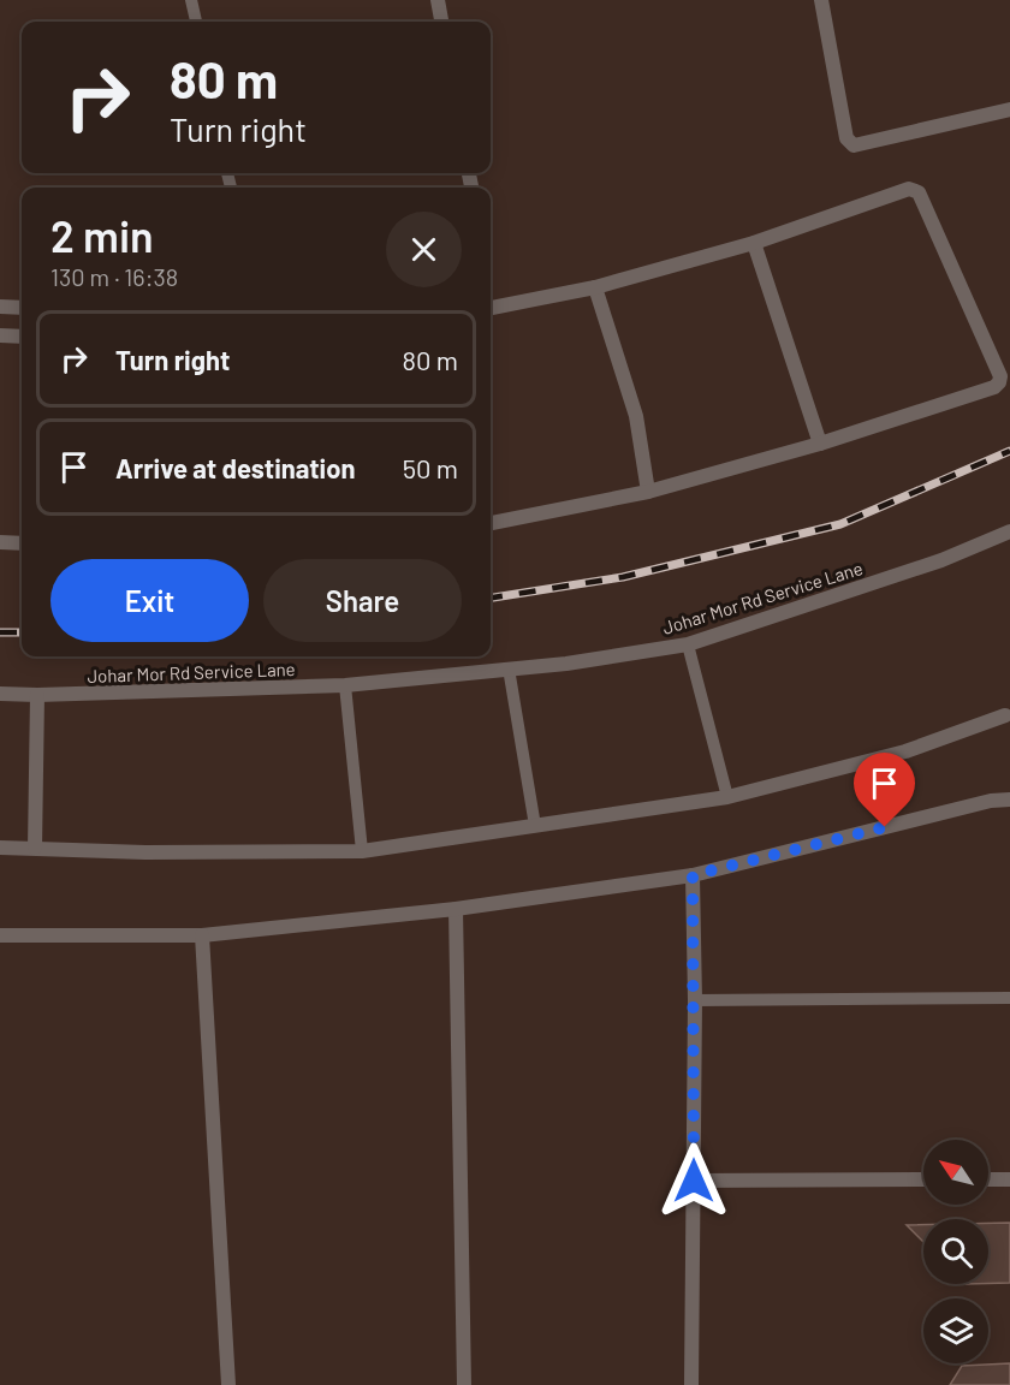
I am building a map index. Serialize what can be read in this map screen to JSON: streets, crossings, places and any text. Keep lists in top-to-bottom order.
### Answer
{
  "streets": {
    "street": ["Johar Mor Rd Service Lane"]
  },
  "north": "top left",
  "page": {
    "turn": ["80 m", "Turn right"],
    "heading": ["2 min", "130 m · 16:38"],
    "list": [
      {
        "name": "Turn right",
        "value": "80 m"
      },
      {
        "name": "Arrive at destination",
        "value": "50 m"
      }
    ],
    "buttons": ["Exit", "Share"]
  }
}
